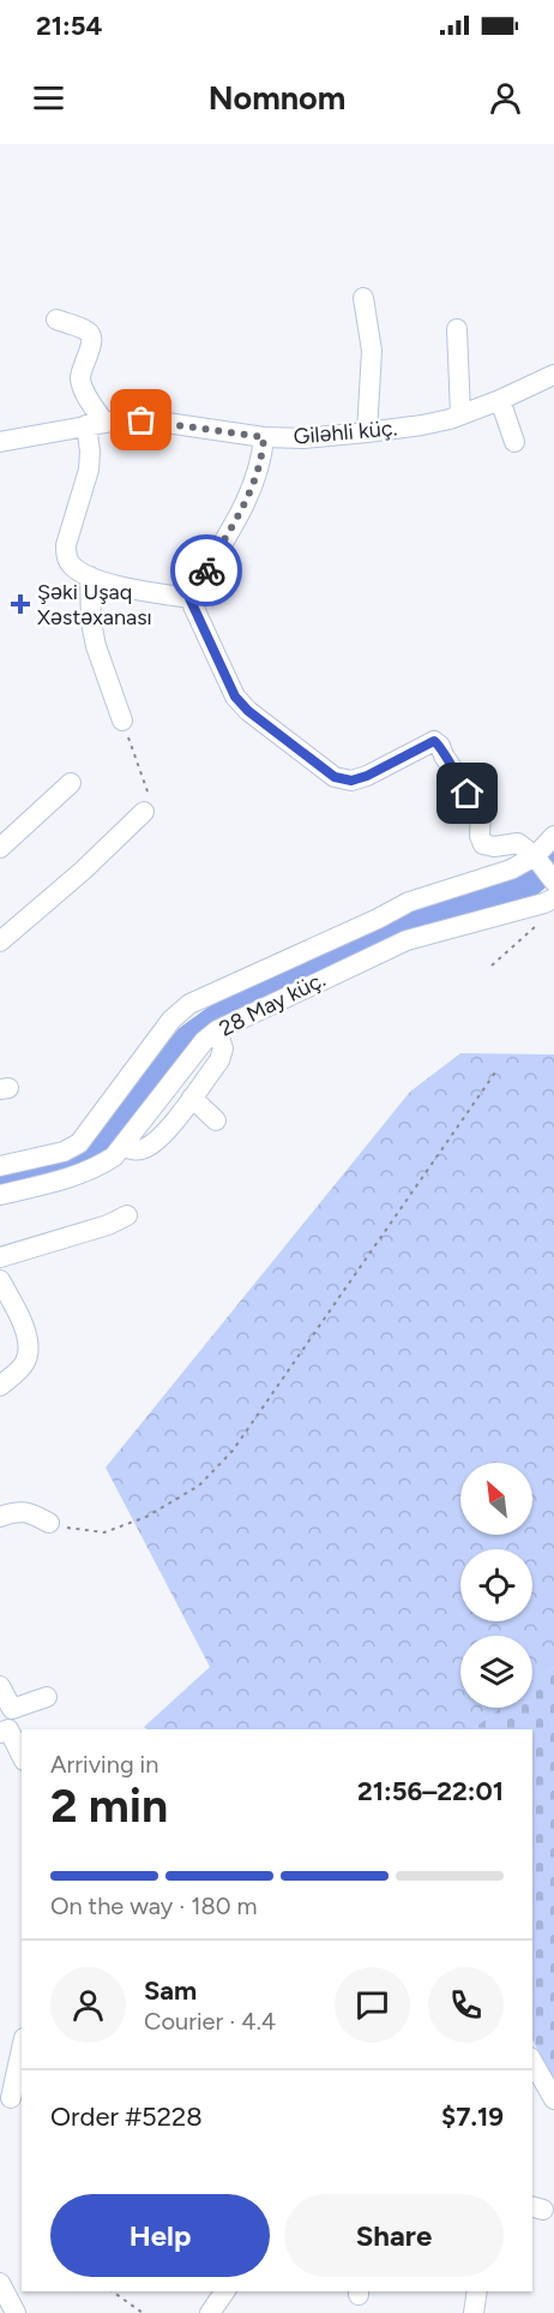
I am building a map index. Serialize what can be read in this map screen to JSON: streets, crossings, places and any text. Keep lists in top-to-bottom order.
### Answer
{
  "streets": {
    "street": ["Giləhli küç.", "28 May küç."]
  },
  "places": {
    "health": ["Şəki Uşaq Xəstəxanası"]
  },
  "north": "top left",
  "page": {
    "status": "21:54",
    "header": "Nomnom",
    "heading": ["2 min", "Arriving in", "21:56–22:01"],
    "panel": [
      "Sam",
      "Courier · 4.4",
      "Order #5228",
      "$7.19"
    ],
    "bar": "On the way · 180 m",
    "buttons": ["Help", "Share"]
  }
}
